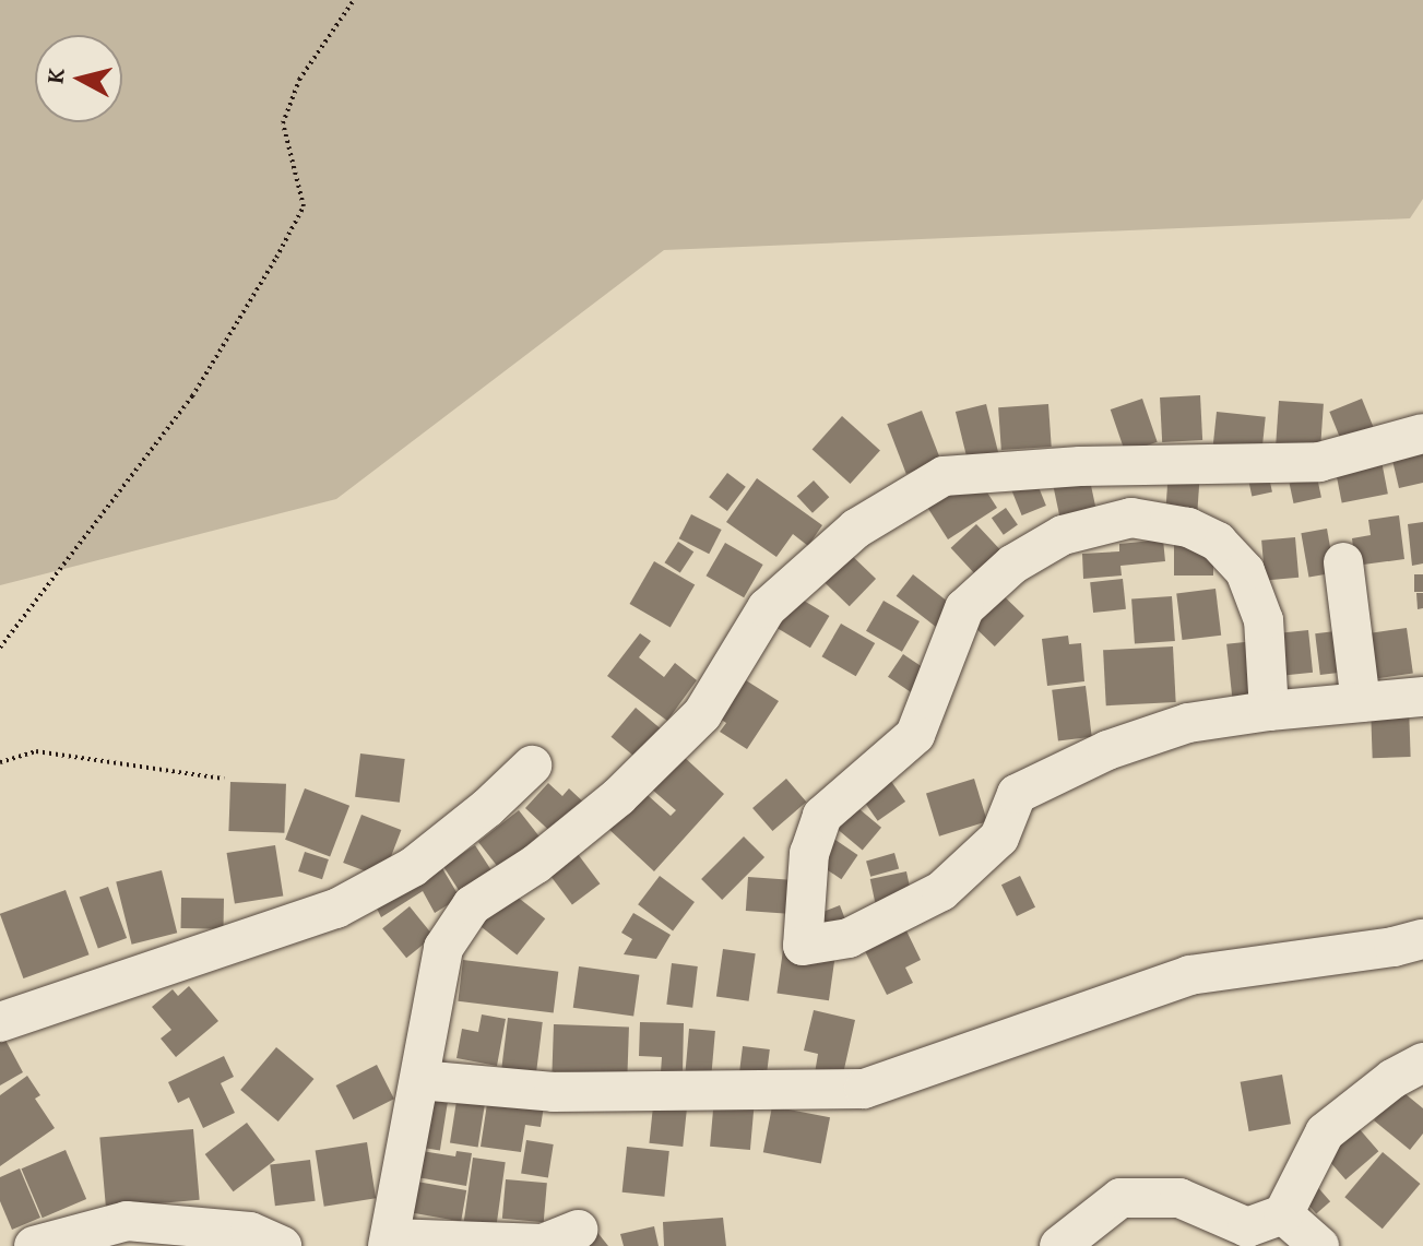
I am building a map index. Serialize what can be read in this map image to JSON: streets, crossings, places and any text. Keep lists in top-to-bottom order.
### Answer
{
  "north": "left"
}
